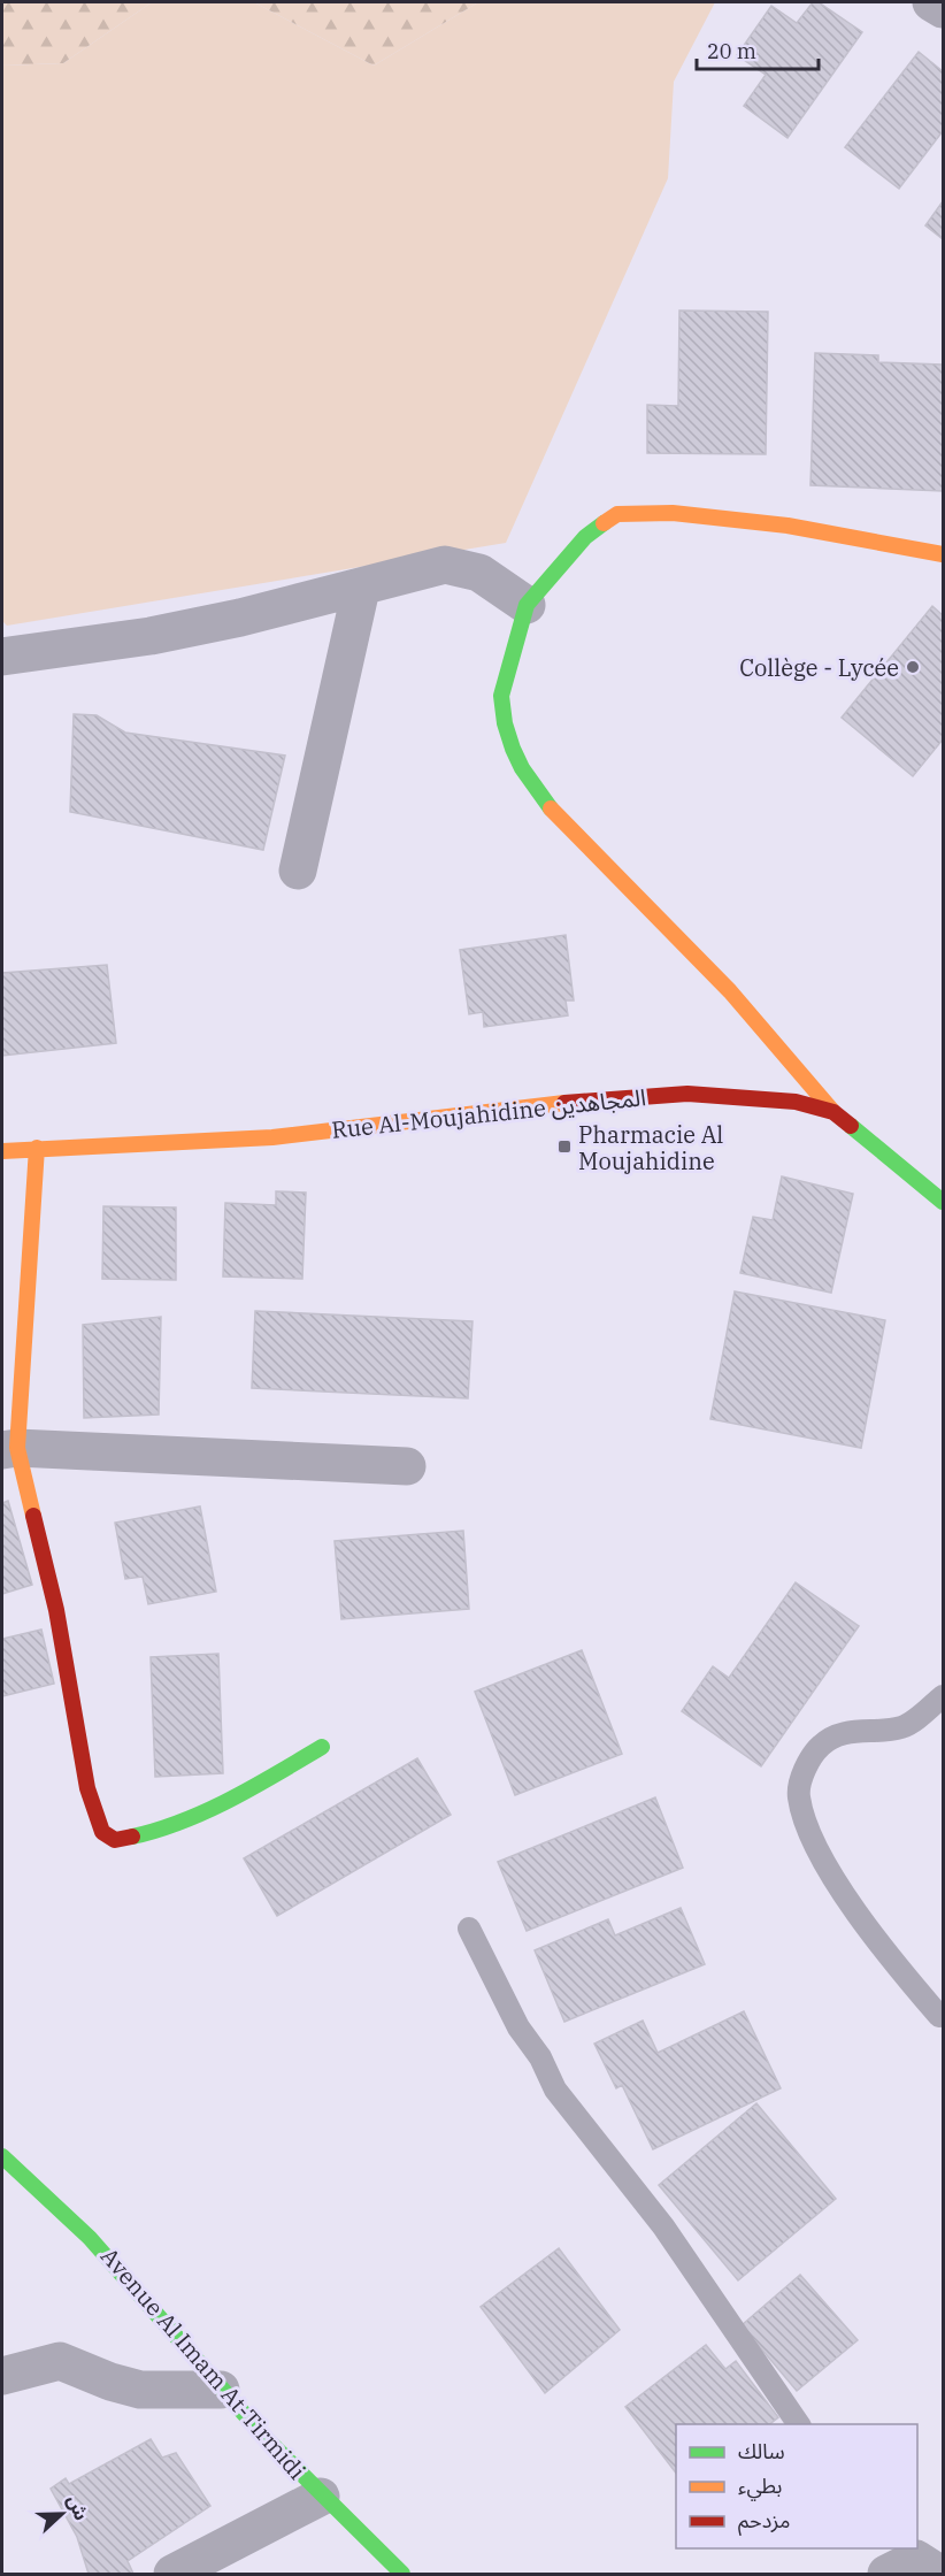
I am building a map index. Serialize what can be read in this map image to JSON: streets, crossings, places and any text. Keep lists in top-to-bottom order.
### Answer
{
  "streets": {
    "street": ["Rue Al-Moujahidine المجاهدين", "Avenue Al Imam At-Tirmidi"]
  },
  "places": {
    "other": ["Collège - Lycée"],
    "transit": ["Pharmacie Al Moujahidine"]
  },
  "legend": ["سالك", "بطيء", "مزدحم"],
  "scale_bar": "20 m",
  "north": "right"
}
